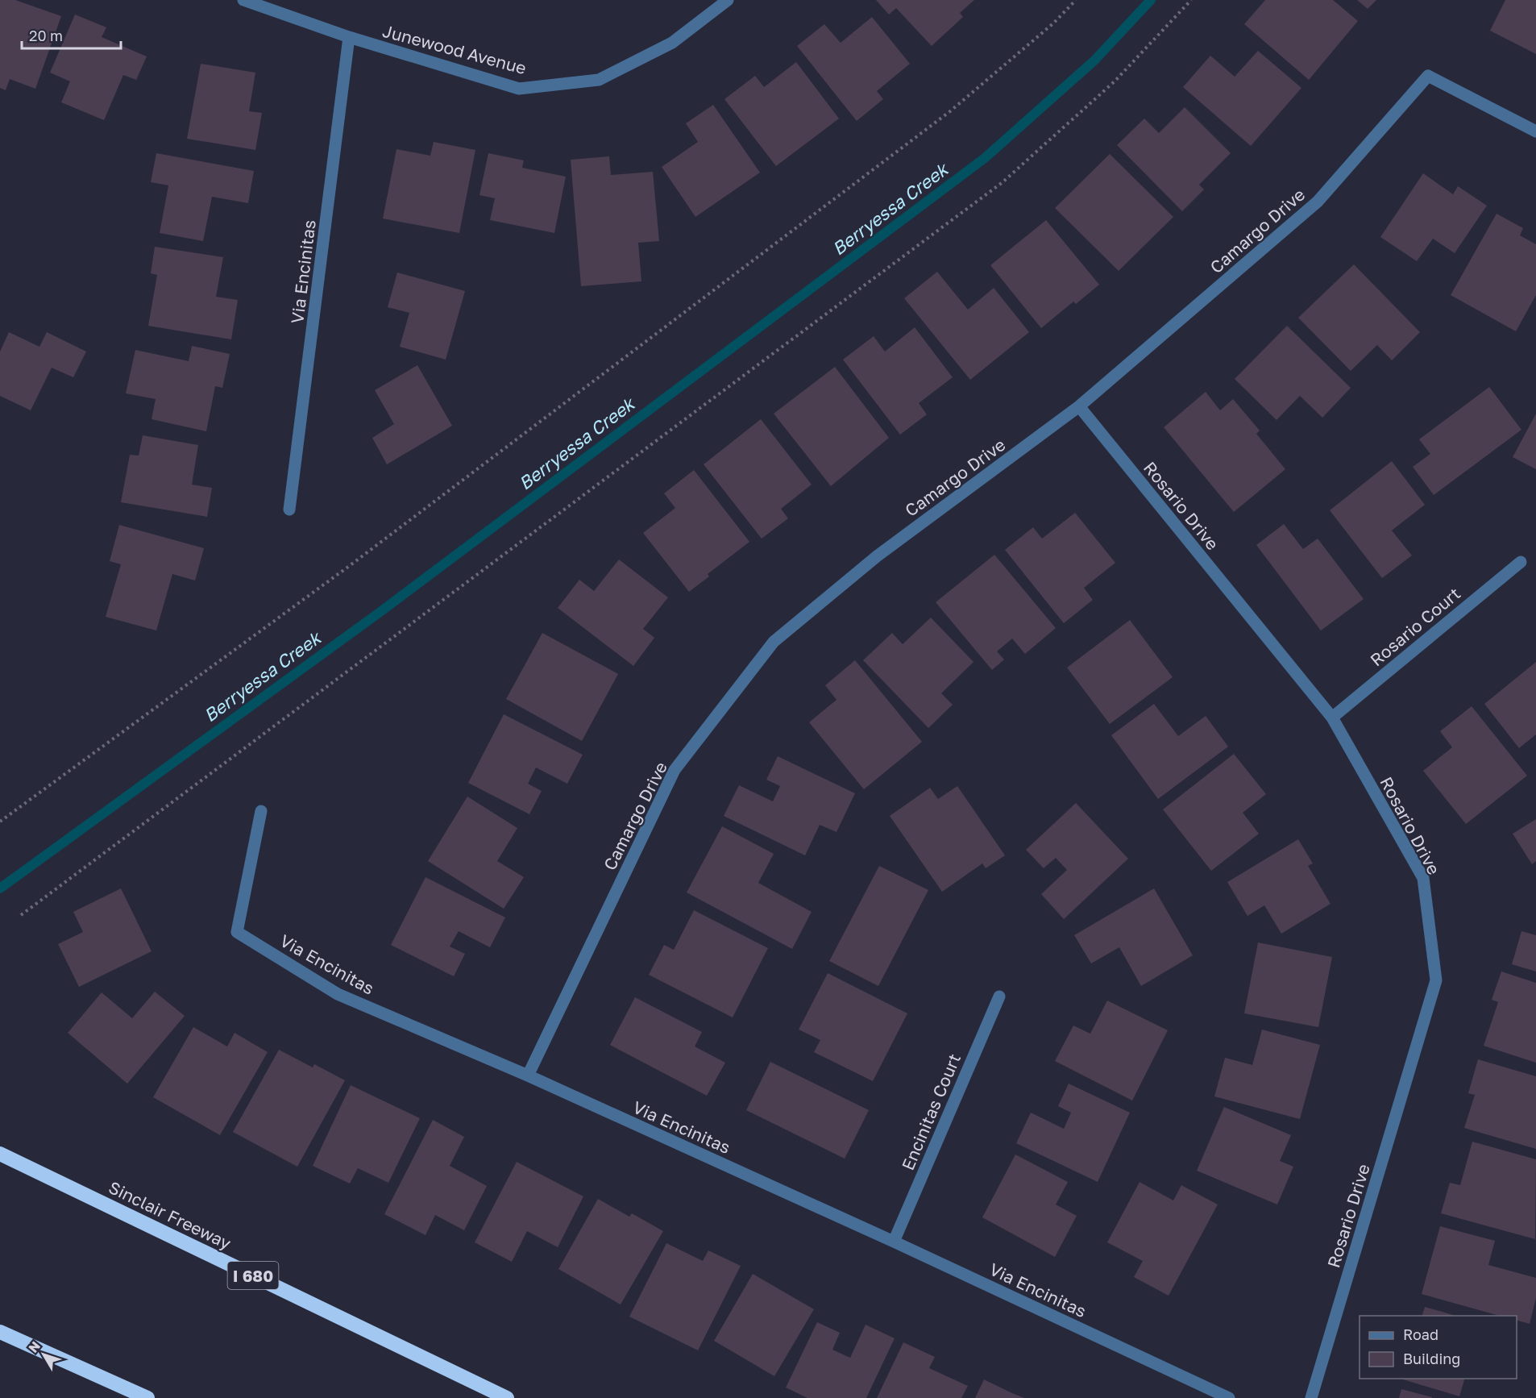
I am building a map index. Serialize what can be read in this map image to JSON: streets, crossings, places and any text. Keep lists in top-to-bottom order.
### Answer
{
  "streets": {
    "highway": ["Sinclair Freeway", "I 680"],
    "street": [
      "Junewood Avenue",
      "Camargo Drive",
      "Via Encinitas",
      "Rosario Drive",
      "Rosario Court",
      "Encinitas Court"
    ]
  },
  "crossings": [
    ["Junewood Avenue", "Via Encinitas"],
    ["Camargo Drive", "Via Encinitas"],
    ["Camargo Drive", "Rosario Drive"],
    ["Via Encinitas", "Encinitas Court"],
    ["Rosario Drive", "Rosario Court"]
  ],
  "water": ["Berryessa Creek"],
  "legend": ["Road", "Building"],
  "scale_bar": "20 m",
  "north": "top left"
}
